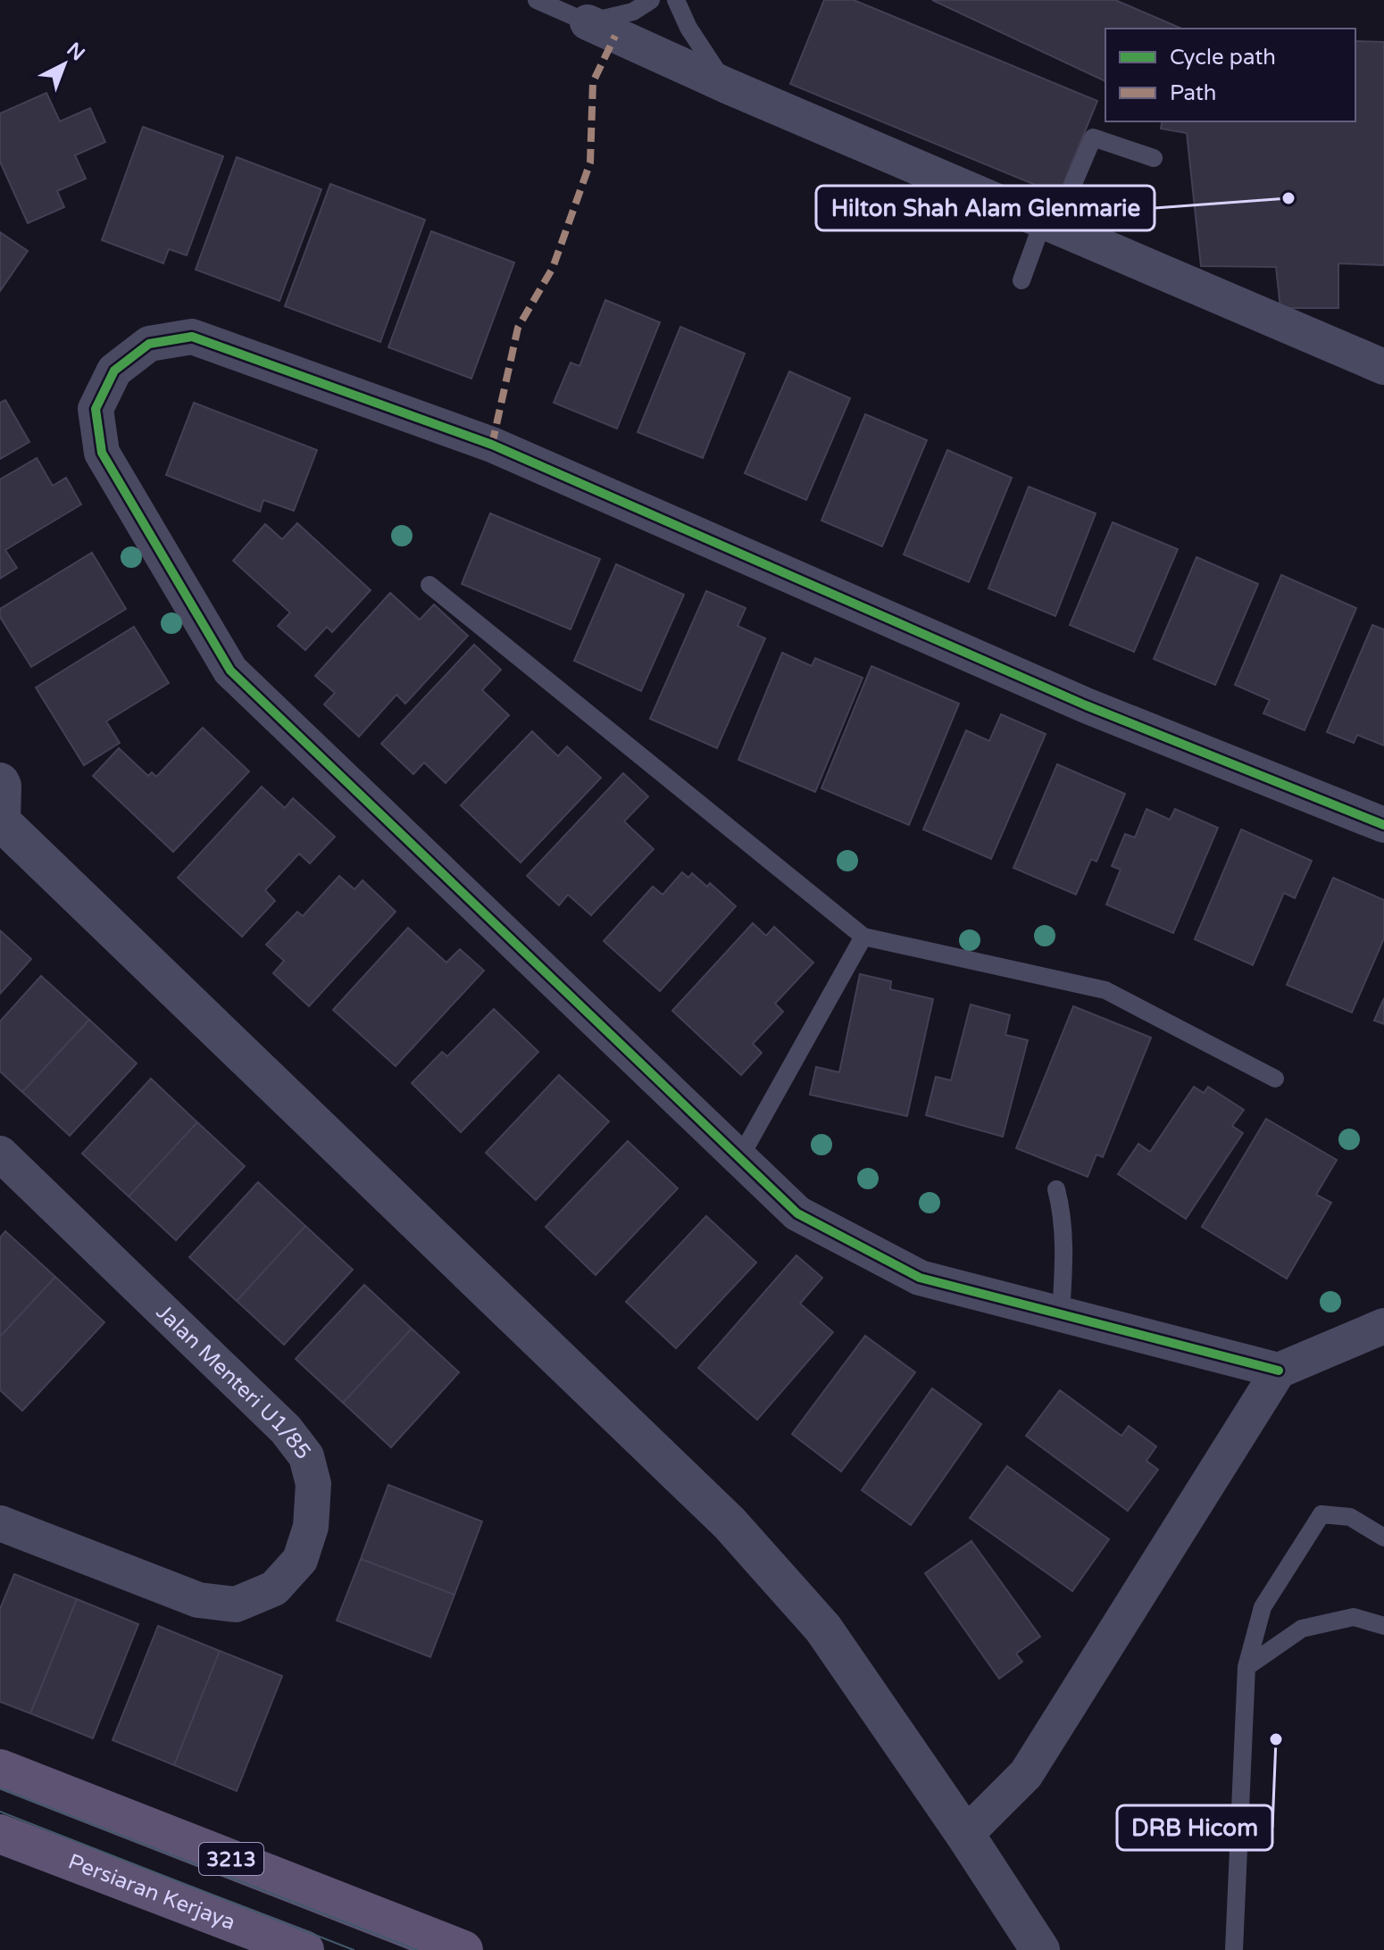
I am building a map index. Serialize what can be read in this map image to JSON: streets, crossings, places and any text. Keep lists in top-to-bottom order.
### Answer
{
  "streets": {
    "main road": ["3213", "Persiaran Kerjaya"],
    "street": ["Jalan Menteri U1/85"]
  },
  "places": ["Hilton Shah Alam Glenmarie", "DRB Hicom"],
  "legend": ["Cycle path", "Path"],
  "north": "top right"
}
